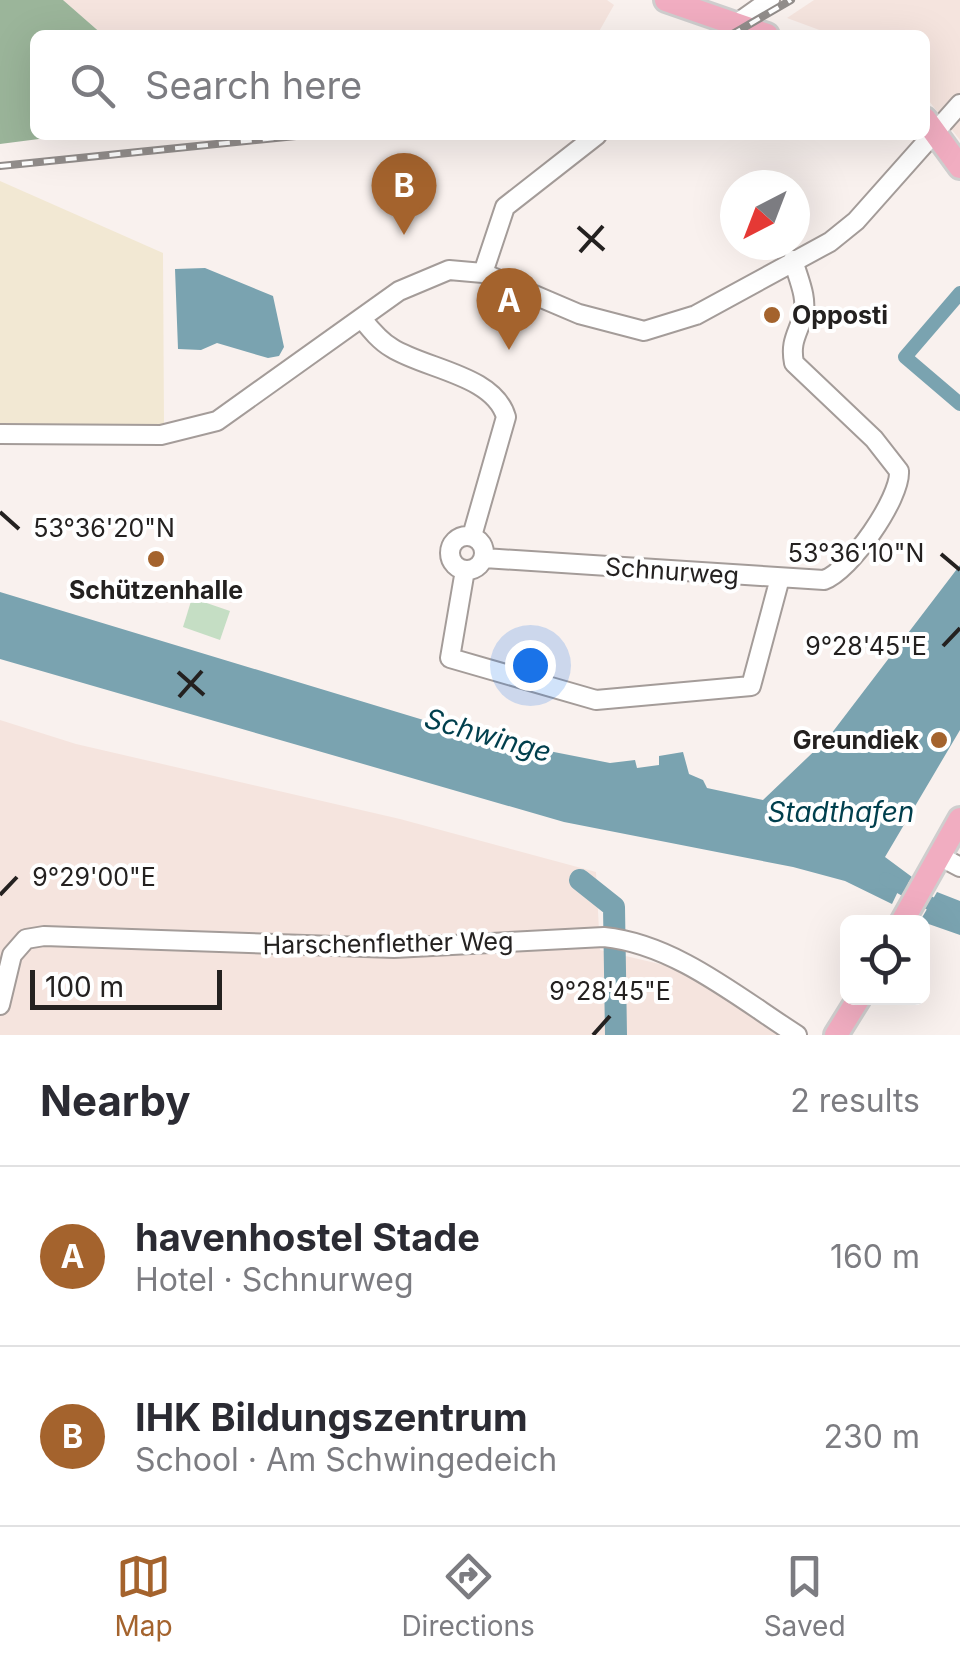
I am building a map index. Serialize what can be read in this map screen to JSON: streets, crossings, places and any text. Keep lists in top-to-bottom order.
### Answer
{
  "streets": {
    "street": ["Schnurweg", "Harschenflether Weg"]
  },
  "water": ["Schwinge", "Stadthafen"],
  "places": ["Opposti", "Schützenhalle", "Greundiek"],
  "scale_bar": "100 m",
  "north": "bottom left",
  "page": {
    "search": "Search here",
    "pins": ["B", "A"],
    "scale": "100 m",
    "heading": ["Nearby", "2 results"],
    "list": [
      {
        "mark": "A",
        "name": "havenhostel Stade",
        "note": "Hotel · Schnurweg",
        "value": "160 m"
      },
      {
        "mark": "B",
        "name": "IHK Bildungszentrum",
        "note": "School · Am Schwingedeich",
        "value": "230 m"
      }
    ],
    "nav": ["Map", "Directions", "Saved"]
  },
  "coordinates": [
    "53°36'20\"N",
    "53°36'10\"N",
    "9°28'45\"E",
    "9°29'00\"E"
  ]
}
